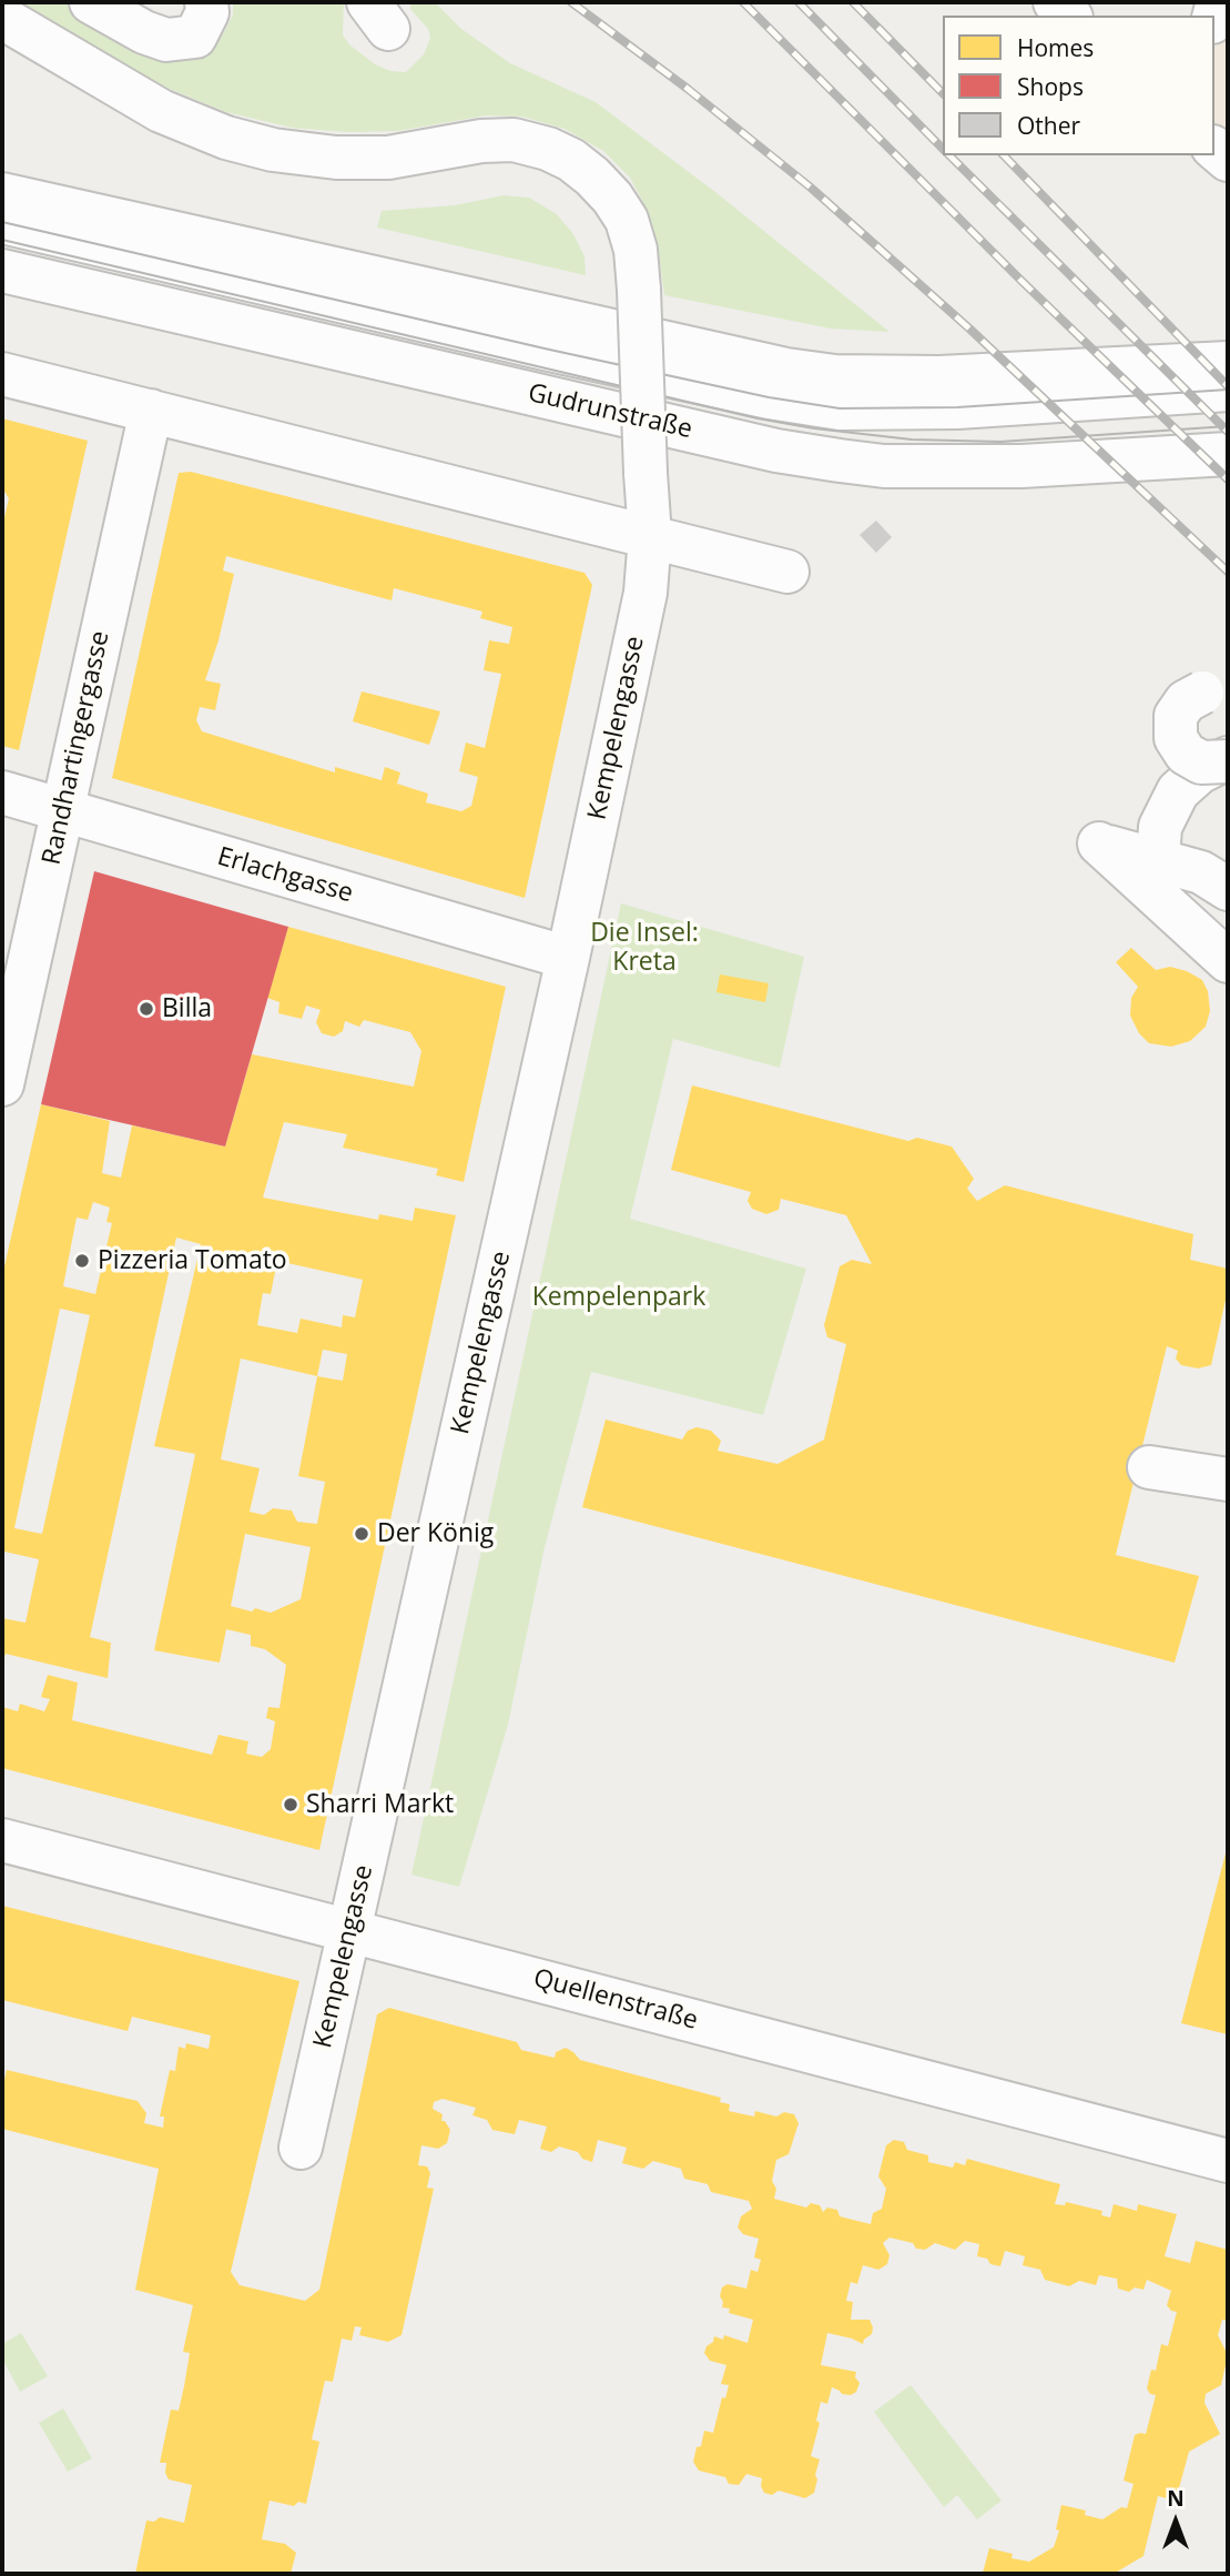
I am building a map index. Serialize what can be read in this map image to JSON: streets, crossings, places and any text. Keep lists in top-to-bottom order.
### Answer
{
  "streets": {
    "street": [
      "Gudrunstraße",
      "Kempelengasse",
      "Randhartingergasse",
      "Erlachgasse",
      "Quellenstraße"
    ]
  },
  "crossings": [
    ["Kempelengasse", "Erlachgasse"],
    ["Kempelengasse", "Quellenstraße"],
    ["Randhartingergasse", "Erlachgasse"]
  ],
  "parks": ["Die Insel: Kreta", "Kempelenpark"],
  "places": [
    "Billa",
    "Pizzeria Tomato",
    "Der König",
    "Sharri Markt"
  ],
  "legend": ["Homes", "Shops", "Other"],
  "north": "top"
}
